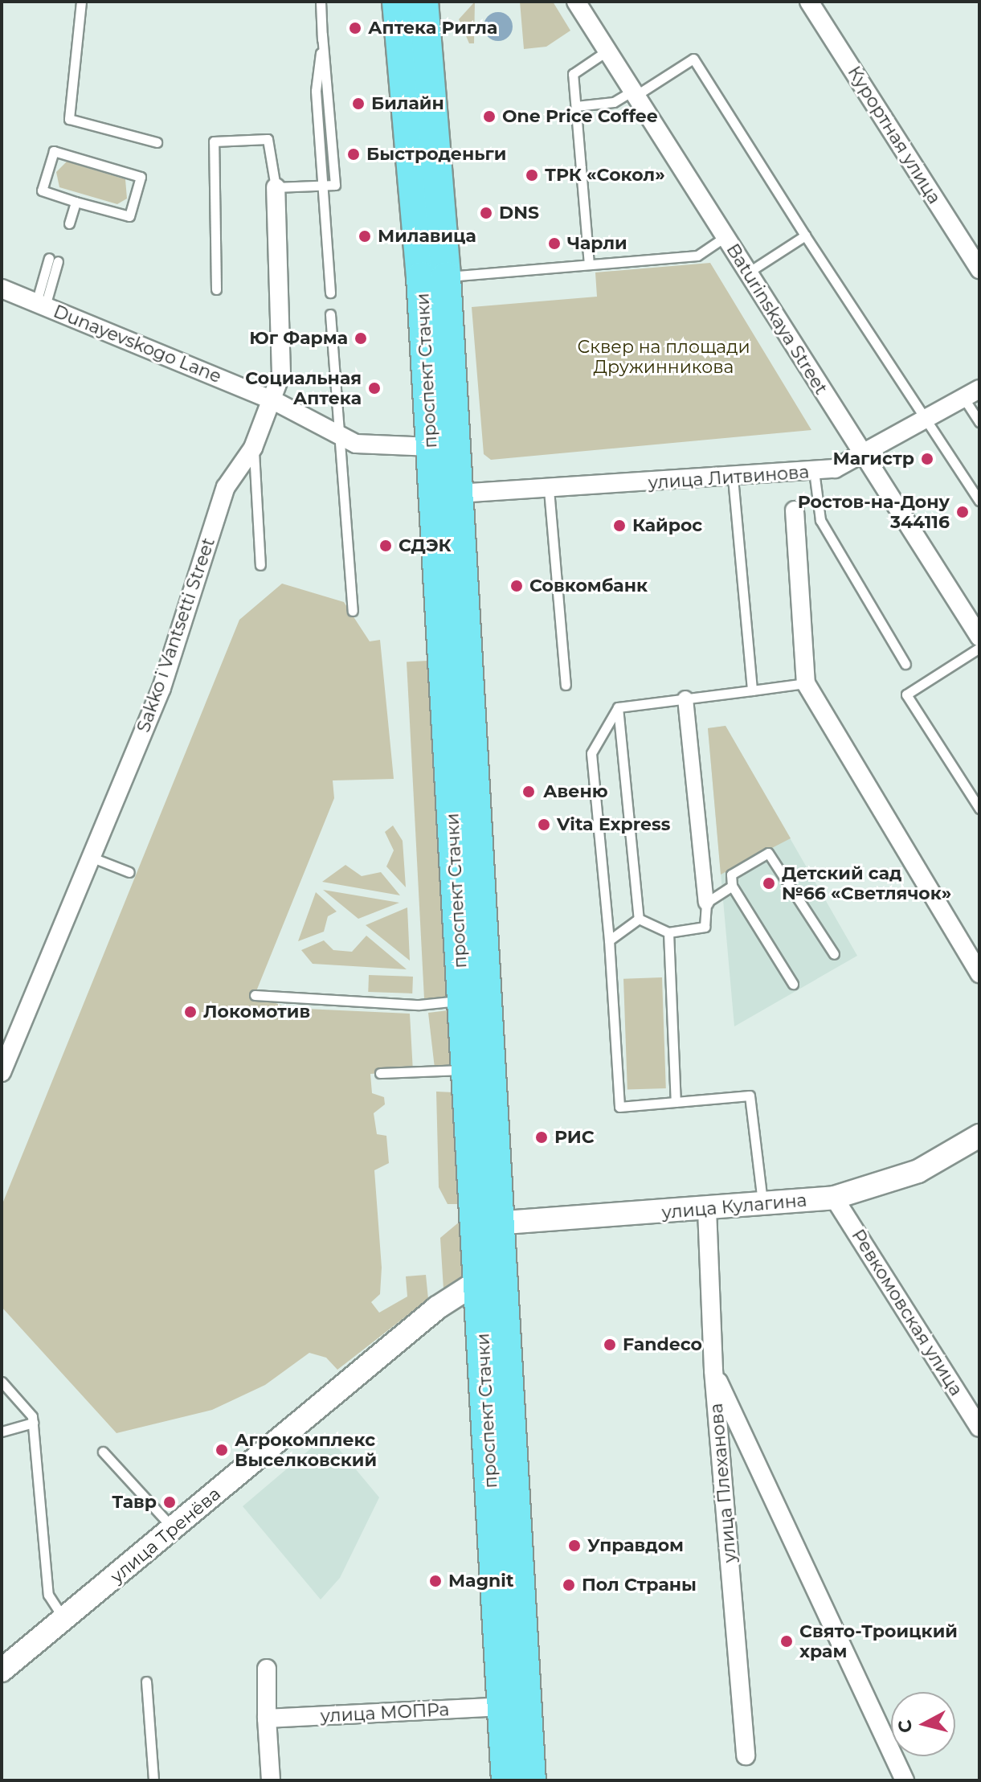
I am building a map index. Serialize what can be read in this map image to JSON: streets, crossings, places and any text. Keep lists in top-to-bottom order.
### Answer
{
  "streets": {
    "main road": ["проспект Стачки"],
    "street": [
      "Курортная улица",
      "Baturinskaya Street",
      "Dunayevskogo Lane",
      "улица Литвинова",
      "Sakko i Vantsetti Street",
      "улица Кулагина",
      "Ревкомовская улица",
      "улица Плеханова",
      "улица Тренёва",
      "улица МОПРа"
    ]
  },
  "crossings": [
    ["Baturinskaya Street", "улица Литвинова"],
    ["Dunayevskogo Lane", "проспект Стачки"],
    ["Dunayevskogo Lane", "Sakko i Vantsetti Street"],
    ["проспект Стачки", "улица Литвинова"],
    ["проспект Стачки", "улица Кулагина"],
    ["проспект Стачки", "улица Тренёва"],
    ["проспект Стачки", "улица МОПРа"],
    ["улица Кулагина", "Ревкомовская улица"],
    ["улица Кулагина", "улица Плеханова"]
  ],
  "parks": ["Сквер на площади Дружинникова"],
  "places": [
    "Аптека Ригла",
    "Билайн",
    "One Price Coffee",
    "Быстроденьги",
    "ТРК «Сокол»",
    "DNS",
    "Милавица",
    "Чарли",
    "Юг Фарма",
    "Социальная Аптека",
    "Магистр",
    "Ростов-на-Дону 344116",
    "Кайрос",
    "СДЭК",
    "Совкомбанк",
    "Авеню",
    "Vita Express",
    "Детский сад №66 «Светлячок»",
    "Локомотив",
    "РИС",
    "Fandeco",
    "Агрокомплекс Выселковский",
    "Тавр",
    "Управдом",
    "Magnit",
    "Пол Страны",
    "Свято-Троицкий храм"
  ],
  "north": "left"
}
